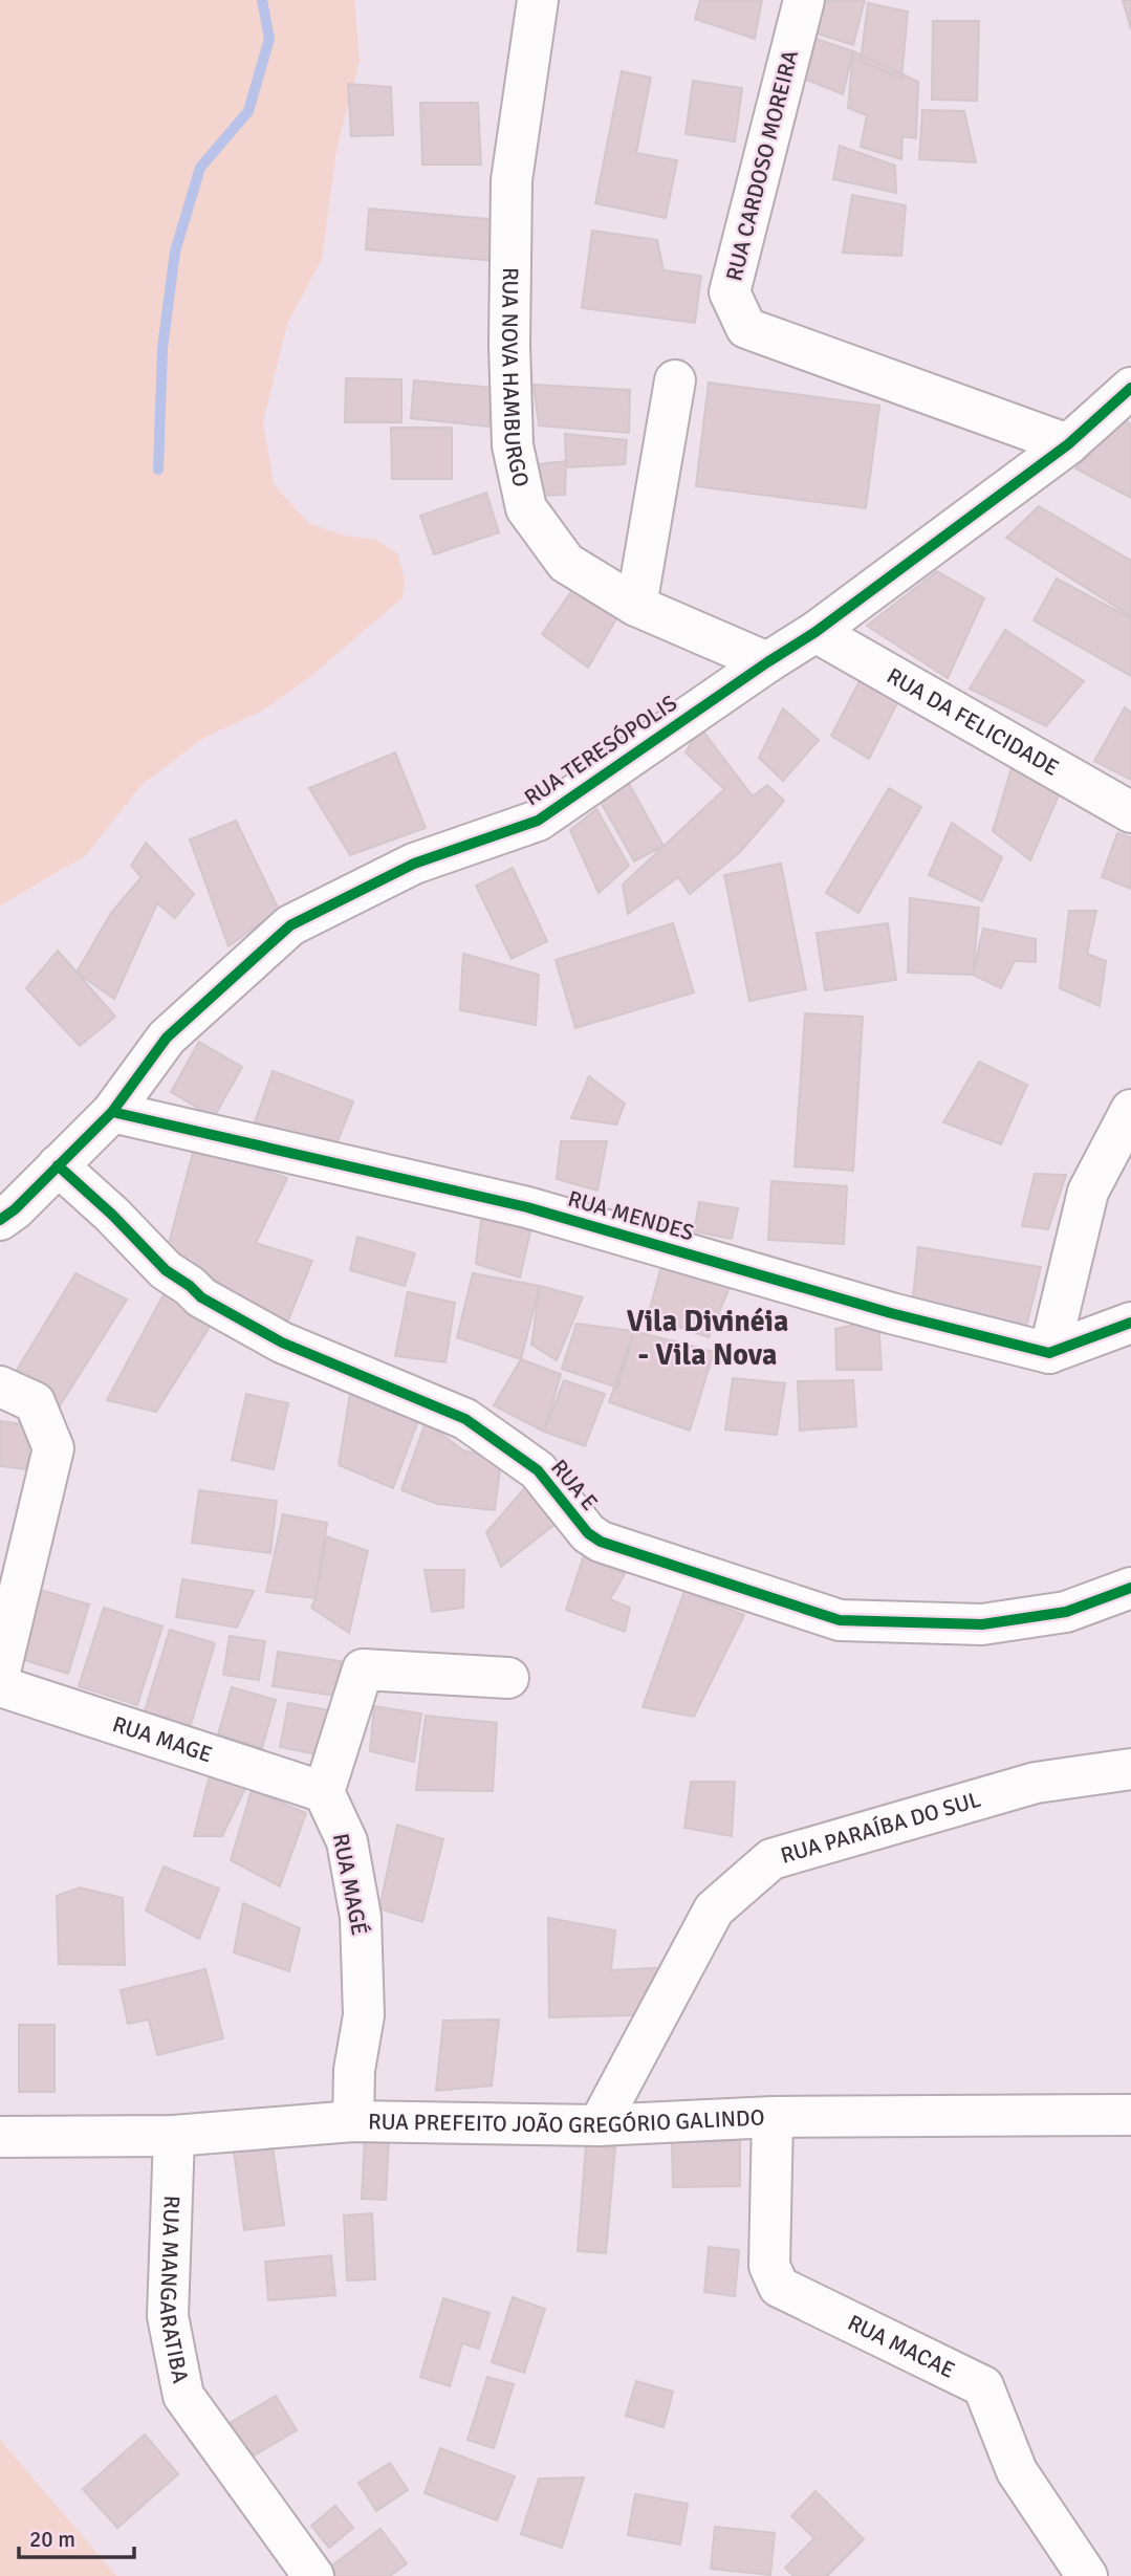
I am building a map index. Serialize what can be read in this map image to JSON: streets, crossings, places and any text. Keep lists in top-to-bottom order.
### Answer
{
  "streets": {
    "street": [
      "RUA CARDOSO MOREIRA",
      "RUA NOVA HAMBURGO",
      "RUA DA FELICIDADE",
      "RUA TERESÓPOLIS",
      "RUA MENDES",
      "RUA E",
      "RUA MAGE",
      "RUA PARAÍBA DO SUL",
      "RUA MAGÉ",
      "RUA PREFEITO JOÃO GREGÓRIO GALINDO",
      "RUA MANGARATIBA",
      "RUA MACAE"
    ]
  },
  "crossings": [
    ["RUA CARDOSO MOREIRA", "RUA TERESÓPOLIS"],
    ["RUA NOVA HAMBURGO", "RUA TERESÓPOLIS"],
    ["RUA DA FELICIDADE", "RUA TERESÓPOLIS"],
    ["RUA TERESÓPOLIS", "RUA MENDES"],
    ["RUA TERESÓPOLIS", "RUA E"],
    ["RUA MAGE", "RUA MAGÉ"],
    ["RUA PARAÍBA DO SUL", "RUA PREFEITO JOÃO GREGÓRIO GALINDO"],
    ["RUA MAGÉ", "RUA PREFEITO JOÃO GREGÓRIO GALINDO"],
    ["RUA PREFEITO JOÃO GREGÓRIO GALINDO", "RUA MANGARATIBA"],
    ["RUA PREFEITO JOÃO GREGÓRIO GALINDO", "RUA MACAE"]
  ],
  "districts": ["Vila Divinéia - Vila Nova"],
  "scale_bar": "20 m"
}
